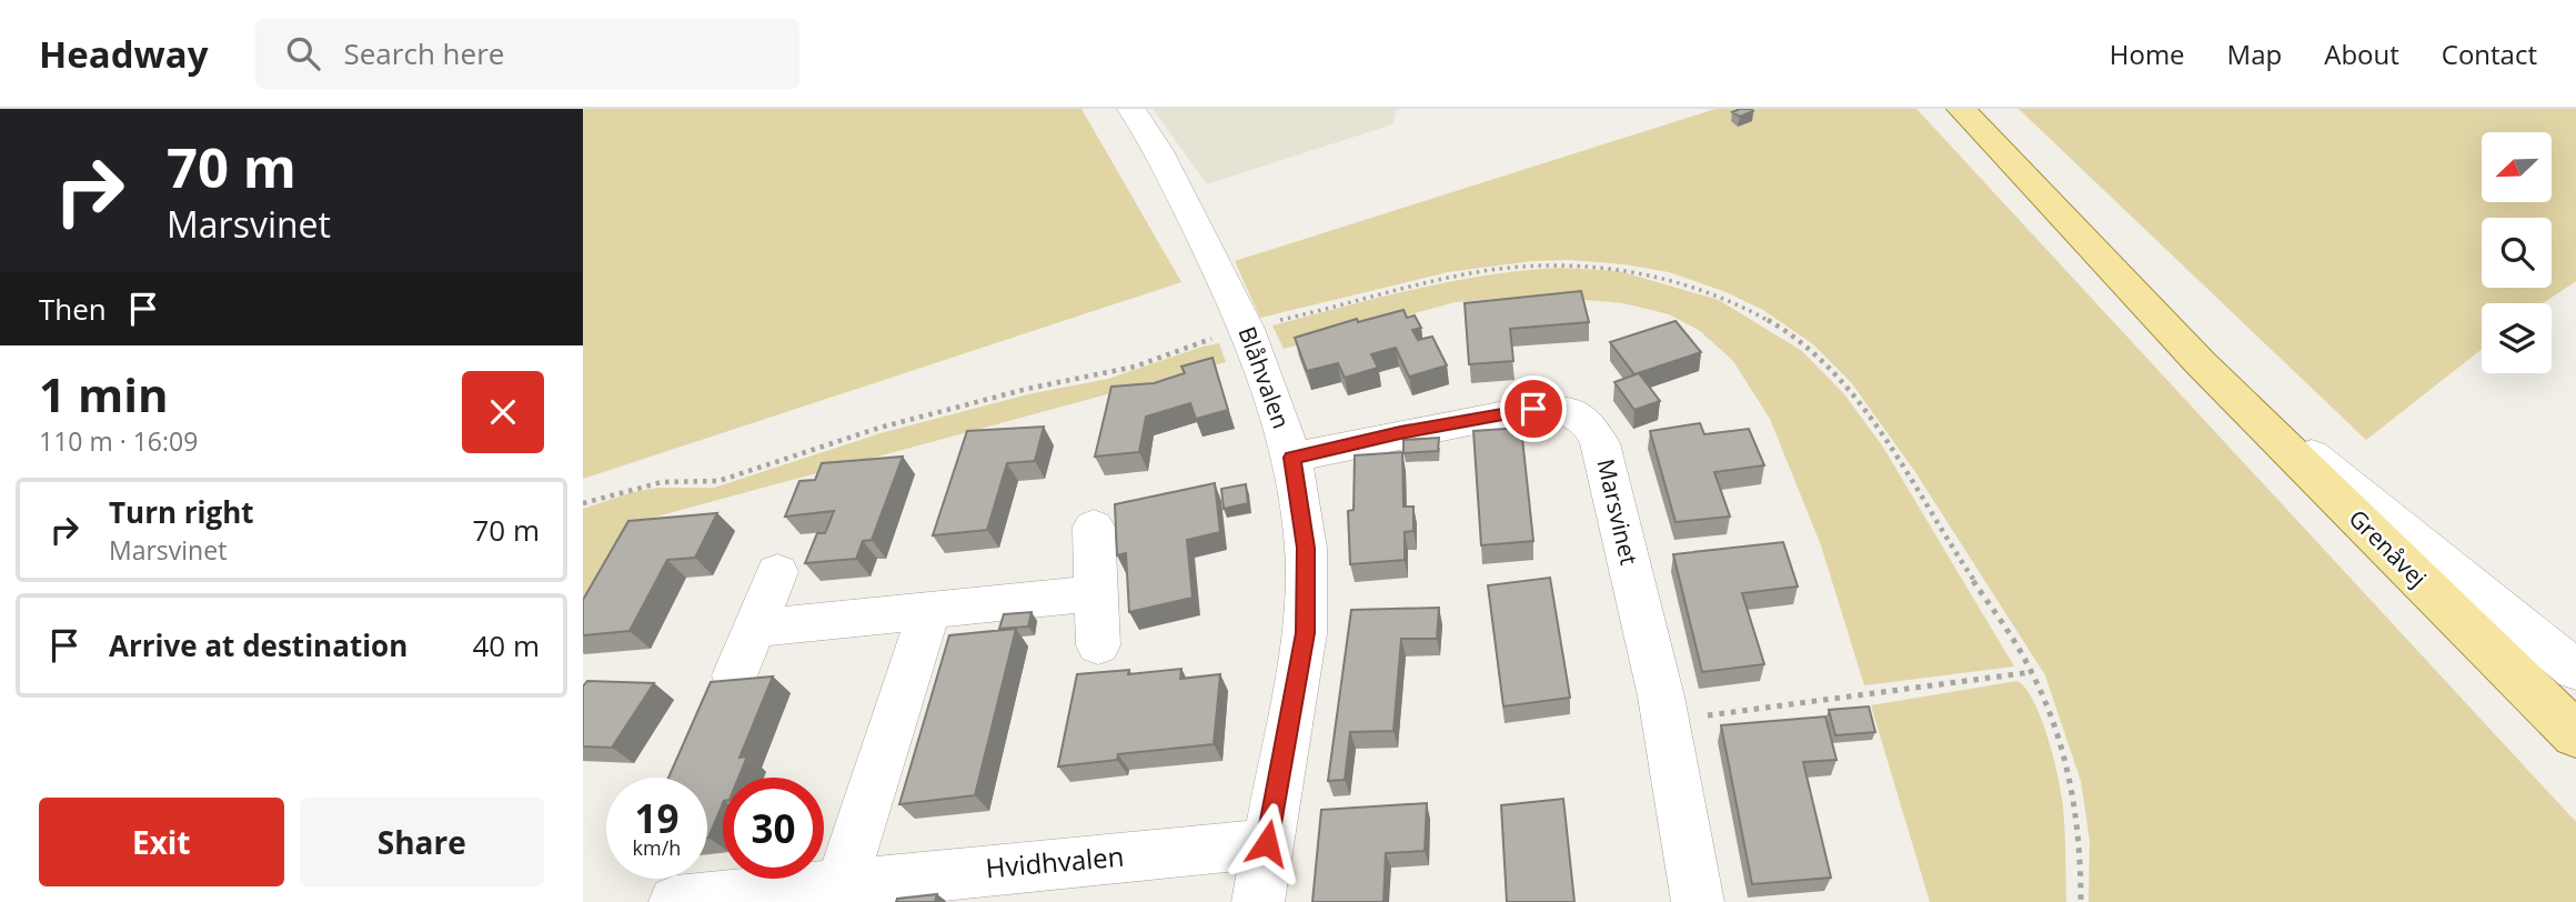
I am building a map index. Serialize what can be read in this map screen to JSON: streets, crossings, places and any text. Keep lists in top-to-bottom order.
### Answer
{
  "streets": {
    "main road": ["Grenåvej"],
    "street": ["Blåhvalen", "Marsvinet", "Hvidhvalen"]
  },
  "crossings": [
    ["Blåhvalen", "Marsvinet"],
    ["Blåhvalen", "Hvidhvalen"]
  ],
  "north": "bottom left",
  "page": {
    "header": "Headway",
    "search": "Search here",
    "nav": [
      "Home",
      "Map",
      "About",
      "Contact"
    ],
    "turn": ["70 m", "Marsvinet"],
    "then": "Then",
    "heading": ["1 min", "110 m · 16:09"],
    "list": [
      {
        "name": "Turn right",
        "note": "Marsvinet",
        "value": "70 m"
      },
      {
        "name": "Arrive at destination",
        "value": "40 m"
      }
    ],
    "speed": "19 km/h",
    "limit": "30",
    "buttons": ["Exit", "Share"]
  }
}
